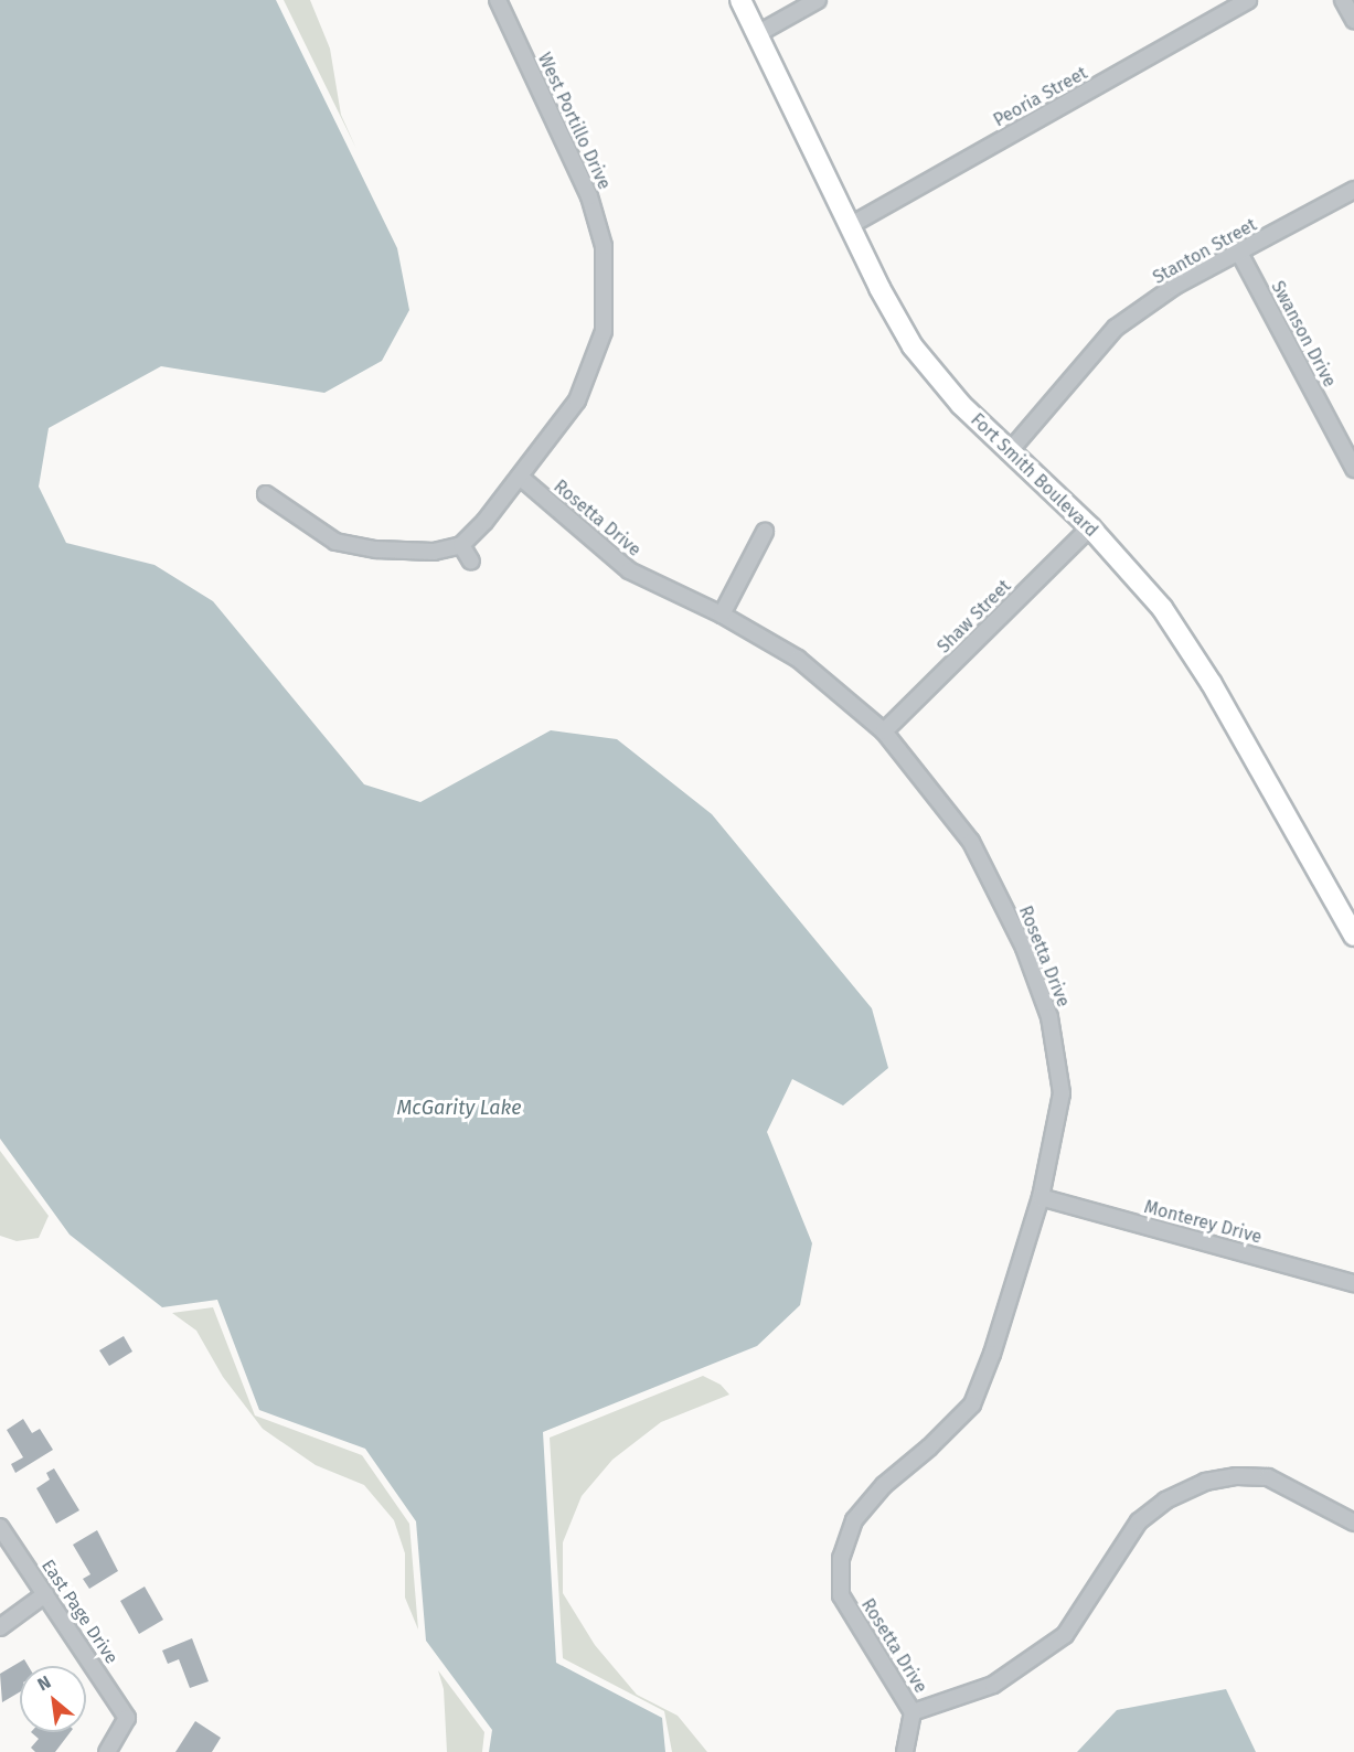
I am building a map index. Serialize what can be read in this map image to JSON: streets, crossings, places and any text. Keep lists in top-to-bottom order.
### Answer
{
  "streets": {
    "street": [
      "Peoria Street",
      "West Portillo Drive",
      "Stanton Street",
      "Swanson Drive",
      "Fort Smith Boulevard",
      "Rosetta Drive",
      "Shaw Street",
      "Monterey Drive",
      "East Page Drive"
    ]
  },
  "crossings": [
    ["Peoria Street", "Fort Smith Boulevard"],
    ["West Portillo Drive", "Rosetta Drive"],
    ["Stanton Street", "Swanson Drive"],
    ["Stanton Street", "Fort Smith Boulevard"],
    ["Fort Smith Boulevard", "Shaw Street"],
    ["Rosetta Drive", "Shaw Street"],
    ["Rosetta Drive", "Monterey Drive"]
  ],
  "water": ["McGarity Lake"],
  "north": "top left"
}
